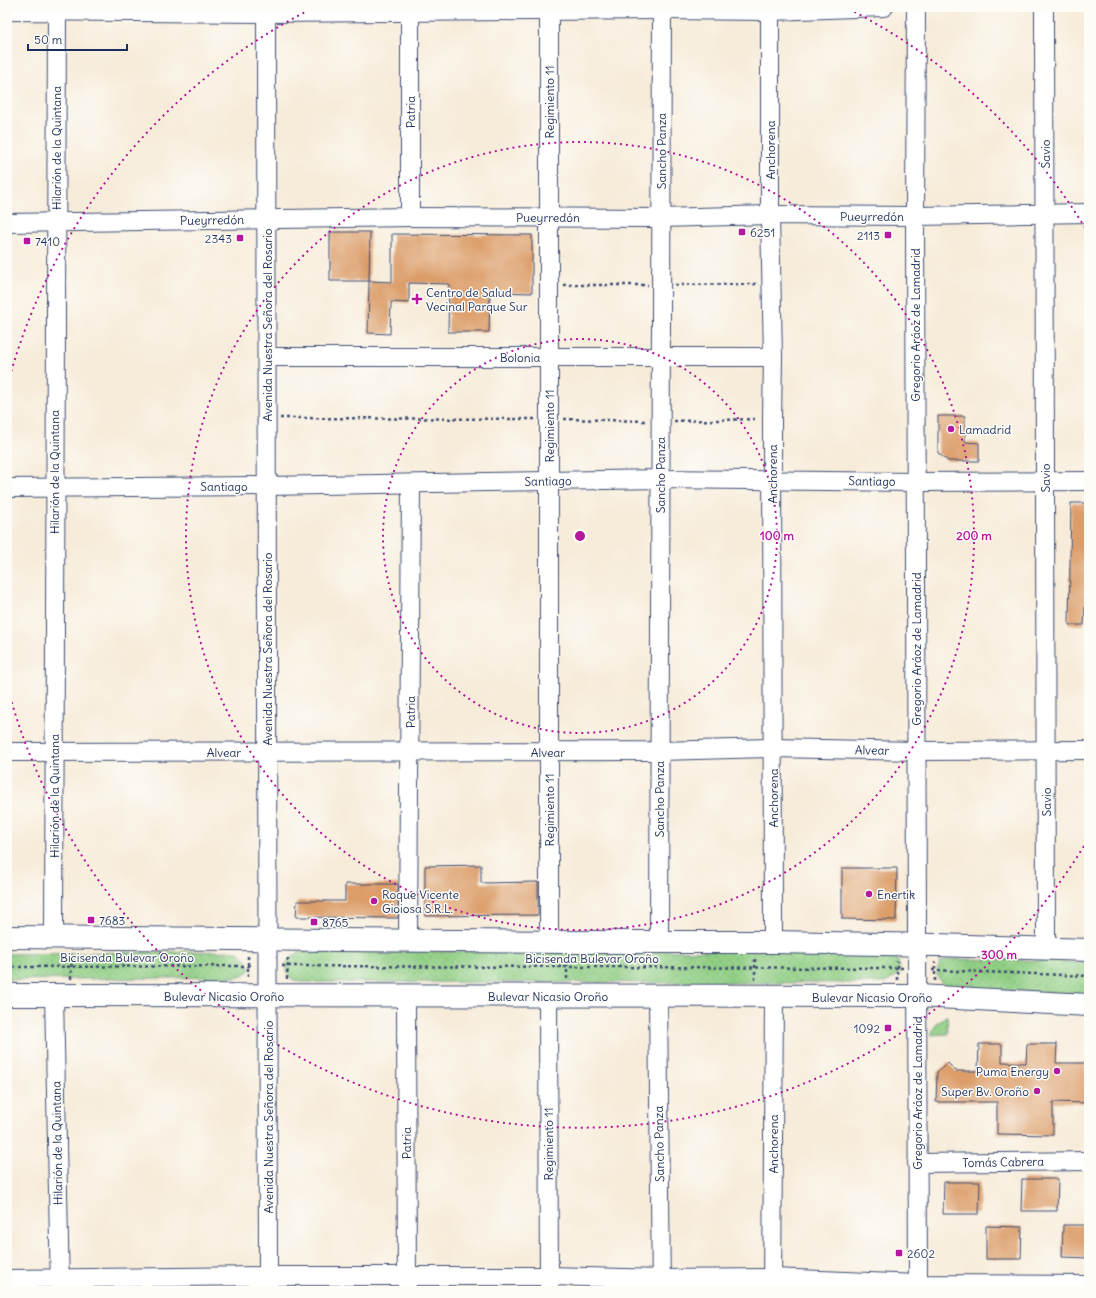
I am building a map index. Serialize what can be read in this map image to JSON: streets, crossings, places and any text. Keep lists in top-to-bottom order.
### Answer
{
  "streets": {
    "main road": ["Bulevar Nicasio Oroño"],
    "street": [
      "Regimiento 11",
      "Patria",
      "Hilarión de la Quintana",
      "Anchorena",
      "Sancho Panza",
      "Savio",
      "Pueyrredón",
      "Avenida Nuestra Señora del Rosario",
      "Gregorio Aráoz de Lamadrid",
      "Bolonia",
      "Santiago",
      "Alvear",
      "Tomás Cabrera"
    ],
    "path": ["Bicisenda Bulevar Oroño"]
  },
  "crossings": [
    ["Regimiento 11", "Pueyrredón"],
    ["Regimiento 11", "Bolonia"],
    ["Regimiento 11", "Santiago"],
    ["Regimiento 11", "Alvear"],
    ["Regimiento 11", "Bulevar Nicasio Oroño"],
    ["Patria", "Pueyrredón"],
    ["Patria", "Santiago"],
    ["Patria", "Alvear"],
    ["Patria", "Bulevar Nicasio Oroño"],
    ["Hilarión de la Quintana", "Pueyrredón"],
    ["Hilarión de la Quintana", "Santiago"],
    ["Hilarión de la Quintana", "Alvear"],
    ["Hilarión de la Quintana", "Bulevar Nicasio Oroño"],
    ["Anchorena", "Pueyrredón"],
    ["Anchorena", "Bolonia"],
    ["Anchorena", "Santiago"],
    ["Anchorena", "Alvear"],
    ["Anchorena", "Bulevar Nicasio Oroño"],
    ["Sancho Panza", "Pueyrredón"],
    ["Sancho Panza", "Bolonia"],
    ["Sancho Panza", "Santiago"],
    ["Sancho Panza", "Alvear"],
    ["Sancho Panza", "Bulevar Nicasio Oroño"],
    ["Savio", "Pueyrredón"],
    ["Savio", "Santiago"],
    ["Savio", "Alvear"],
    ["Pueyrredón", "Avenida Nuestra Señora del Rosario"],
    ["Pueyrredón", "Gregorio Aráoz de Lamadrid"],
    ["Avenida Nuestra Señora del Rosario", "Bolonia"],
    ["Avenida Nuestra Señora del Rosario", "Santiago"],
    ["Avenida Nuestra Señora del Rosario", "Alvear"],
    ["Avenida Nuestra Señora del Rosario", "Bulevar Nicasio Oroño"],
    ["Gregorio Aráoz de Lamadrid", "Santiago"],
    ["Gregorio Aráoz de Lamadrid", "Alvear"],
    ["Gregorio Aráoz de Lamadrid", "Bulevar Nicasio Oroño"],
    ["Gregorio Aráoz de Lamadrid", "Tomás Cabrera"]
  ],
  "places": {
    "transit": [
      "6251",
      "2113",
      "2343",
      "7410",
      "7683",
      "8765",
      "1092",
      "2602"
    ],
    "health": ["Centro de Salud Vecinal Parque Sur"],
    "other": [
      "Lamadrid",
      "Enertik",
      "Roque Vicente Gioiosa S.R.L.",
      "Puma Energy",
      "Super Bv. Oroño"
    ]
  },
  "scale_bar": "50 m",
  "rings": ["100 m", "200 m", "300 m"]
}
